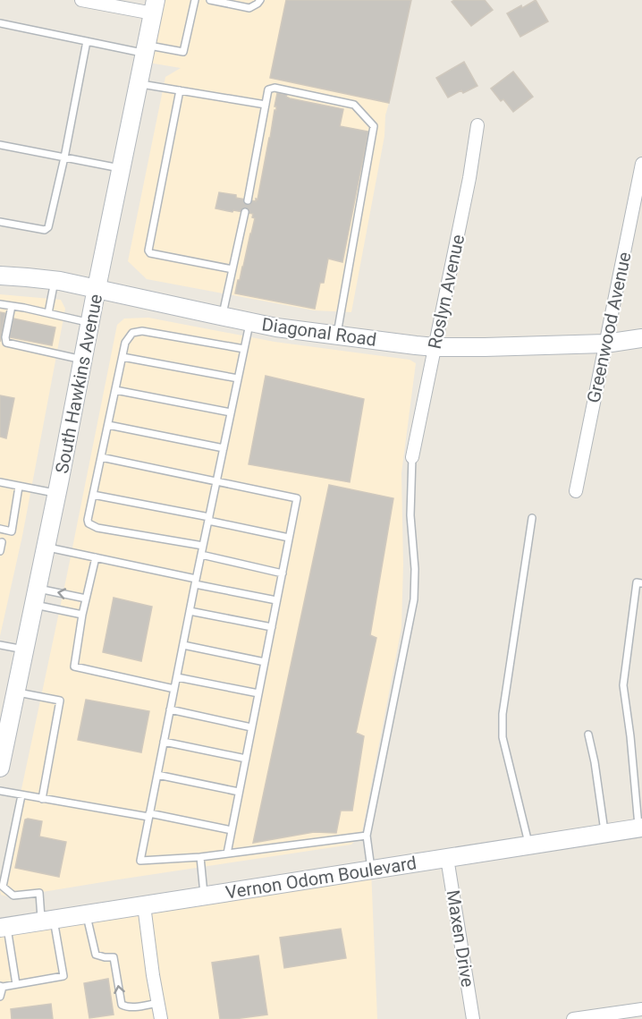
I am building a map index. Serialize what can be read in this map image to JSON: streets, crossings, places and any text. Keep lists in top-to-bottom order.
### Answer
{
  "streets": {
    "street": [
      "Roslyn Avenue",
      "Greenwood Avenue",
      "Diagonal Road",
      "South Hawkins Avenue",
      "Vernon Odom Boulevard",
      "Maxen Drive"
    ]
  },
  "crossings": [
    ["Roslyn Avenue", "Diagonal Road"],
    ["Greenwood Avenue", "Diagonal Road"],
    ["Diagonal Road", "South Hawkins Avenue"],
    ["Vernon Odom Boulevard", "Maxen Drive"]
  ]
}
